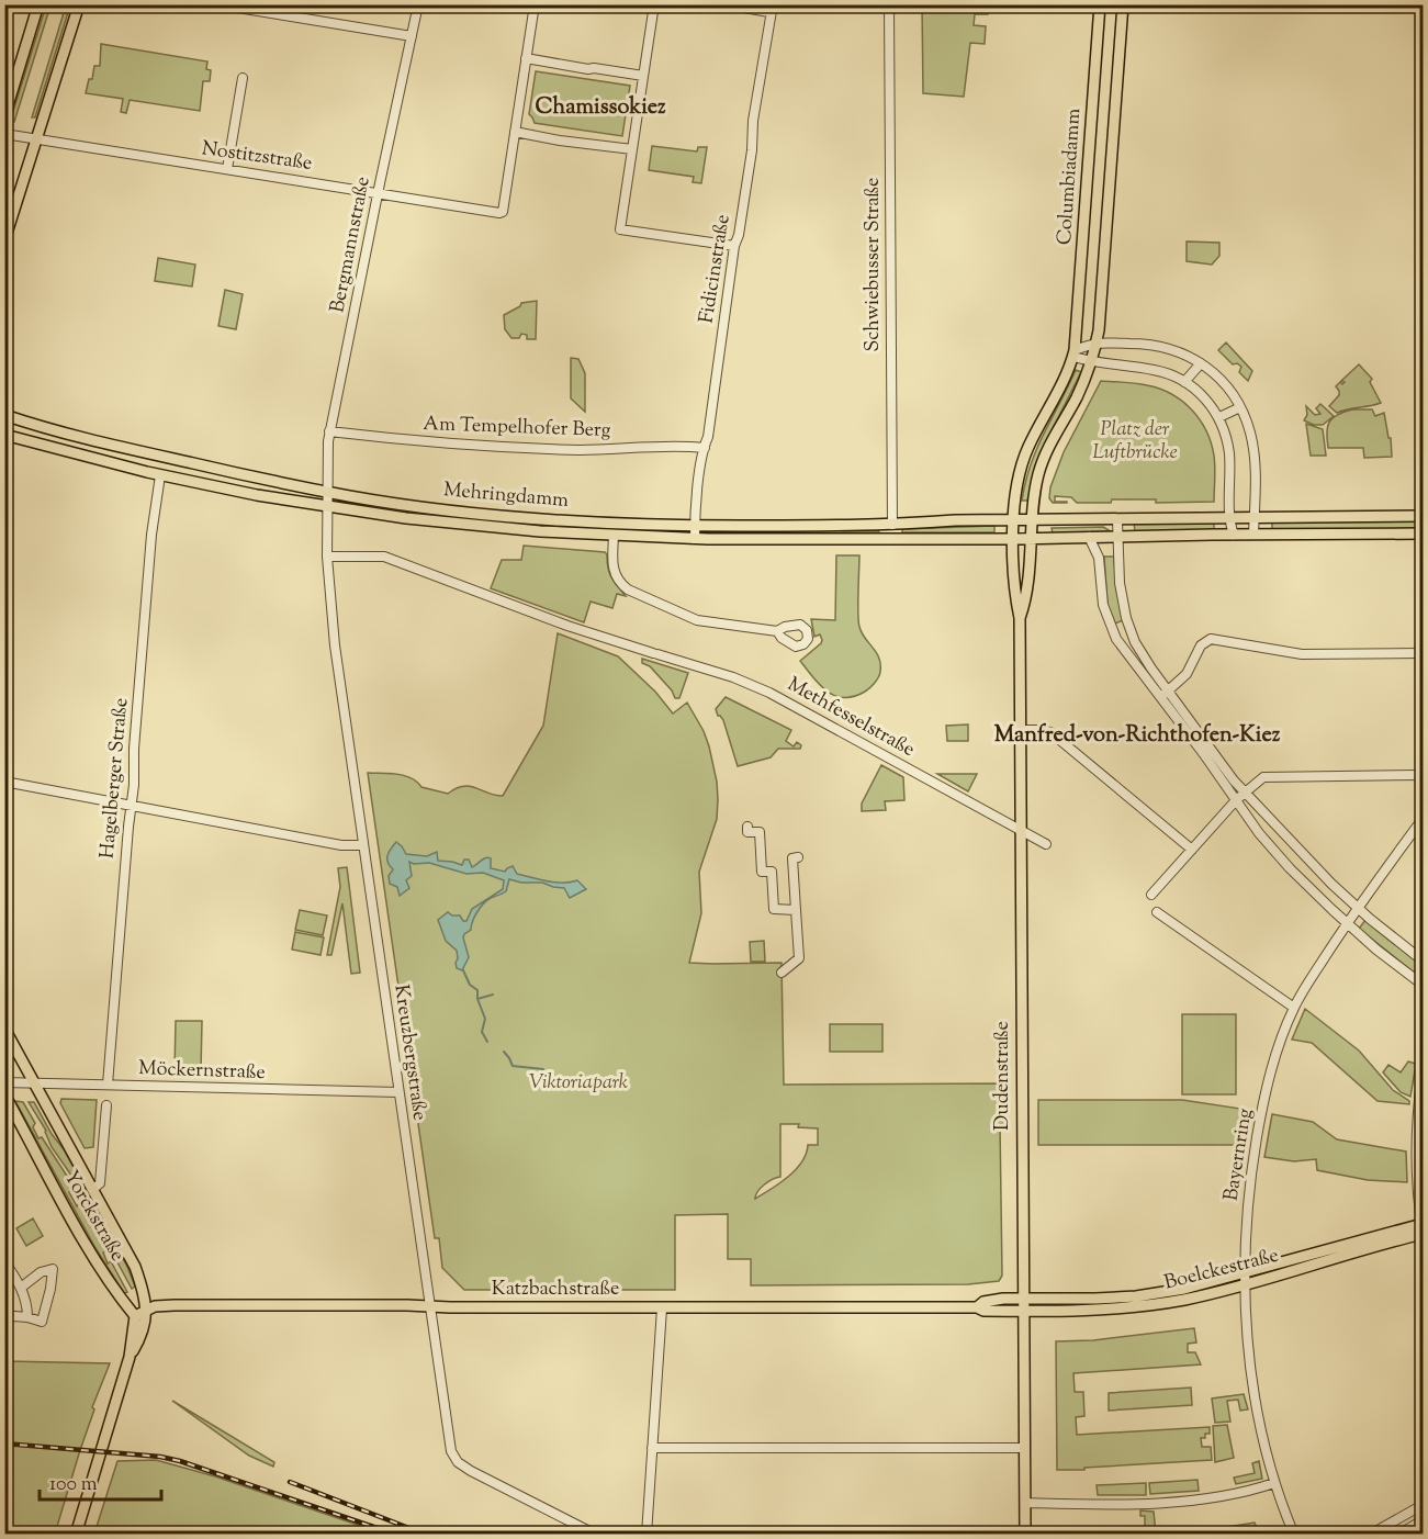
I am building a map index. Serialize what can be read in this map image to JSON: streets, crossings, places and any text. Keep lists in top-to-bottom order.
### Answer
{
  "streets": {
    "main road": [
      "Columbiadamm",
      "Mehringdamm",
      "Dudenstraße",
      "Yorckstraße",
      "Boelckestraße",
      "Katzbachstraße"
    ],
    "street": [
      "Nostitzstraße",
      "Bergmannstraße",
      "Schwiebusser Straße",
      "Fidicinstraße",
      "Am Tempelhofer Berg",
      "Methfesselstraße",
      "Hagelberger Straße",
      "Kreuzbergstraße",
      "Möckernstraße",
      "Bayernring"
    ]
  },
  "crossings": [
    ["Nostitzstraße", "Bergmannstraße"],
    ["Bergmannstraße", "Am Tempelhofer Berg"],
    ["Bergmannstraße", "Mehringdamm"],
    ["Bergmannstraße", "Kreuzbergstraße"],
    ["Schwiebusser Straße", "Mehringdamm"],
    ["Fidicinstraße", "Am Tempelhofer Berg"],
    ["Fidicinstraße", "Mehringdamm"],
    ["Mehringdamm", "Hagelberger Straße"],
    ["Mehringdamm", "Kreuzbergstraße"],
    ["Mehringdamm", "Dudenstraße"],
    ["Methfesselstraße", "Kreuzbergstraße"],
    ["Methfesselstraße", "Dudenstraße"],
    ["Hagelberger Straße", "Möckernstraße"],
    ["Kreuzbergstraße", "Möckernstraße"],
    ["Kreuzbergstraße", "Katzbachstraße"],
    ["Möckernstraße", "Yorckstraße"],
    ["Dudenstraße", "Boelckestraße"],
    ["Dudenstraße", "Katzbachstraße"],
    ["Bayernring", "Boelckestraße"],
    ["Yorckstraße", "Katzbachstraße"],
    ["Boelckestraße", "Katzbachstraße"]
  ],
  "districts": ["Chamissokiez", "Manfred-von-Richthofen-Kiez"],
  "parks": ["Platz der Luftbrücke", "Viktoriapark"],
  "scale_bar": "100 m"
}
